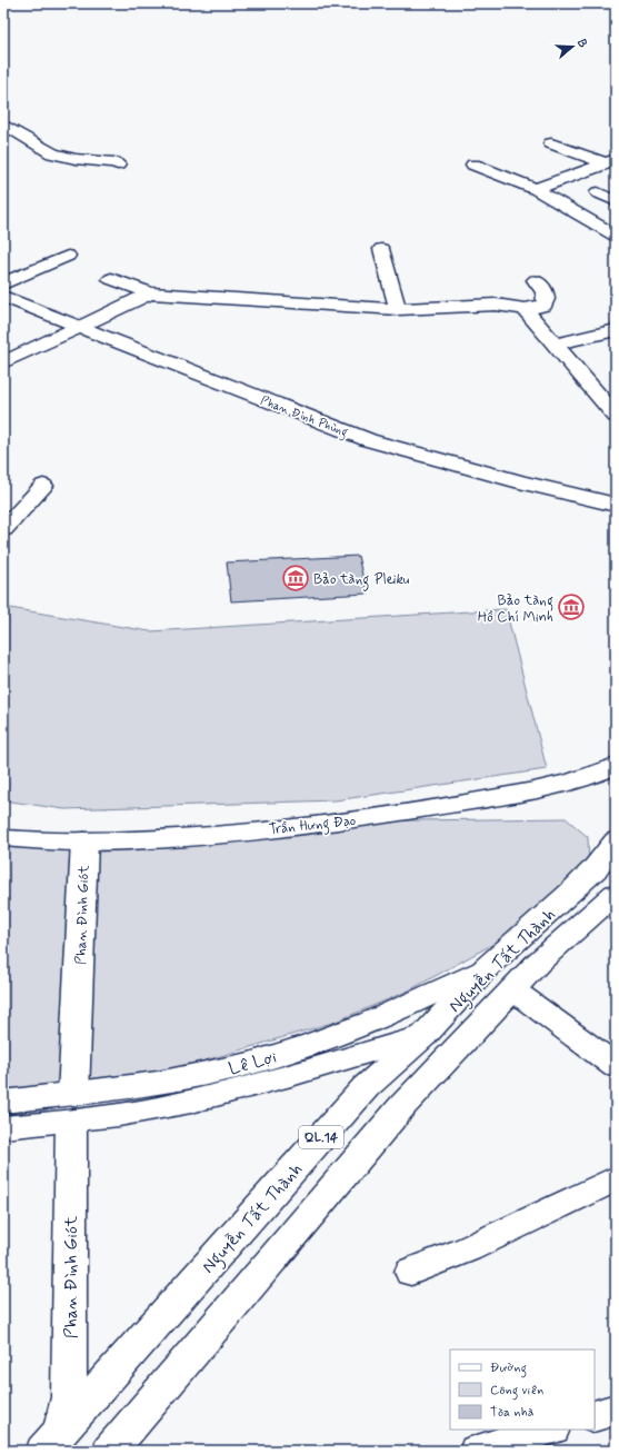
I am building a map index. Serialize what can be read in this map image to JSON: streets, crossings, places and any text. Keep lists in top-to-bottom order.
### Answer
{
  "streets": {
    "street": [
      "Phan Đình Phùng",
      "Trần Hưng Đạo",
      "Phan Đình Giót",
      "Nguyễn Tất Thành",
      "Lê Lợi",
      "QL.14"
    ]
  },
  "crossings": [
    ["Trần Hưng Đạo", "Phan Đình Giót"],
    ["Phan Đình Giót", "Nguyễn Tất Thành"],
    ["Phan Đình Giót", "Lê Lợi"],
    ["Nguyễn Tất Thành", "Lê Lợi"]
  ],
  "places": {
    "museum": ["Bảo tàng Pleiku", "Bảo tàng Hồ Chí Minh"]
  },
  "legend": ["Đường", "Công viên", "Tòa nhà"],
  "north": "right"
}
